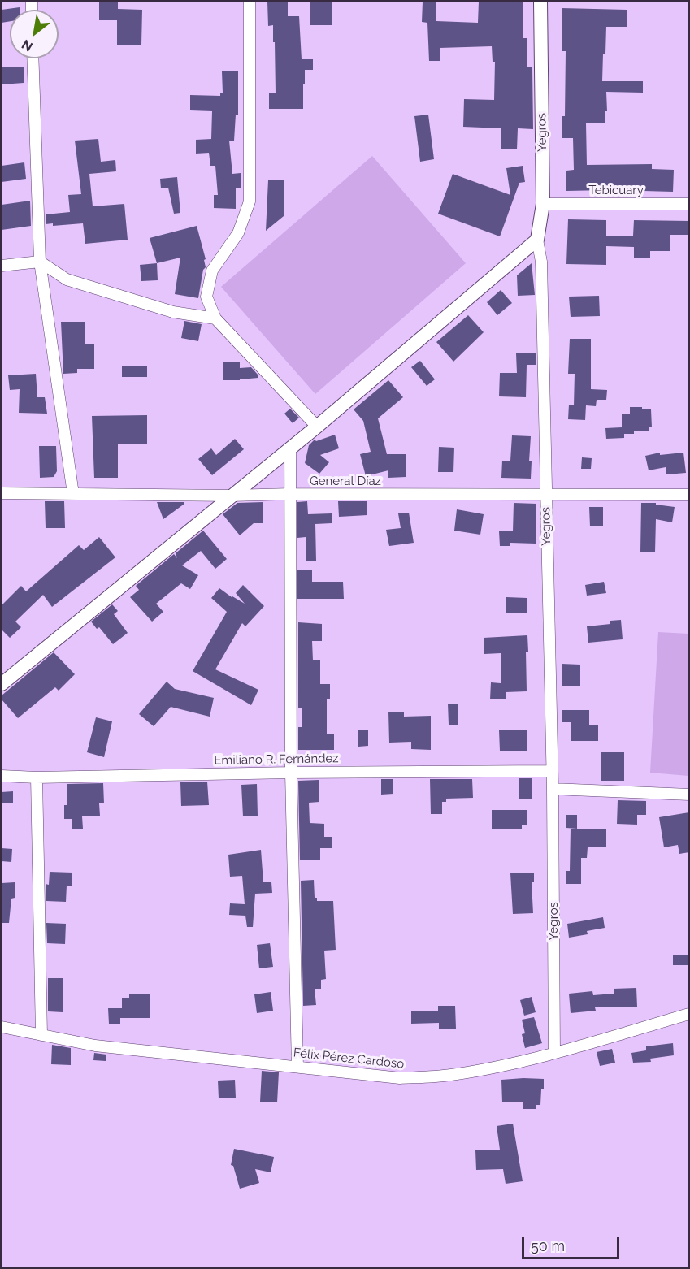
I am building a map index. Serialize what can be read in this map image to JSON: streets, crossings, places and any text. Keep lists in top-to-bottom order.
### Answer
{
  "streets": {
    "street": [
      "Yegros",
      "Tebicuary",
      "General Díaz",
      "Emiliano R. Fernández",
      "Félix Pérez Cardoso"
    ]
  },
  "crossings": [
    ["Yegros", "Tebicuary"],
    ["Yegros", "General Díaz"],
    ["Yegros", "Emiliano R. Fernández"],
    ["Yegros", "Félix Pérez Cardoso"]
  ],
  "scale_bar": "50 m",
  "north": "bottom left"
}
